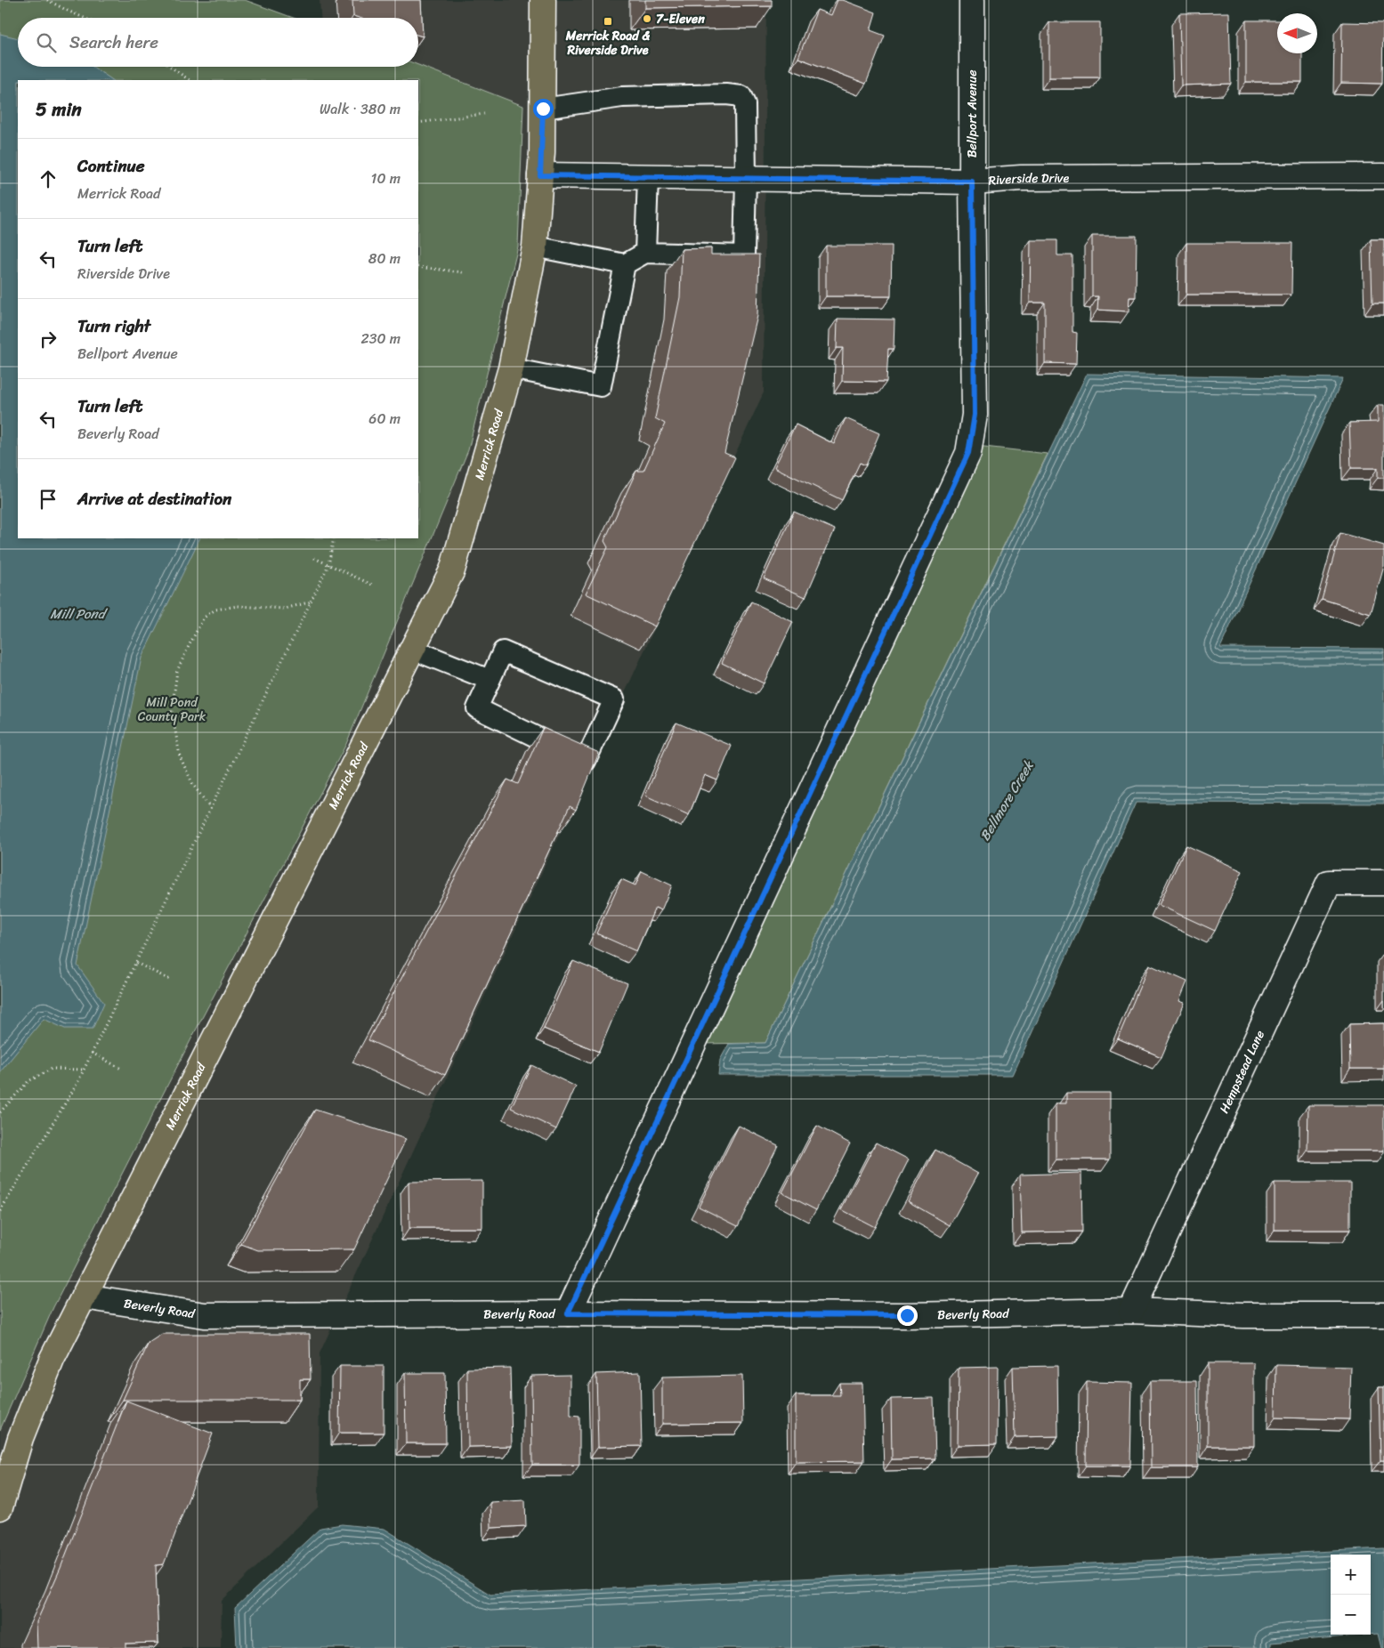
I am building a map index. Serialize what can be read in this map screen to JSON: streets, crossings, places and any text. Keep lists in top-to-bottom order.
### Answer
{
  "streets": {
    "main road": ["Merrick Road"],
    "street": [
      "Bellport Avenue",
      "Riverside Drive",
      "Hempstead Lane",
      "Beverly Road"
    ]
  },
  "crossings": [
    ["Bellport Avenue", "Riverside Drive"],
    ["Bellport Avenue", "Beverly Road"],
    ["Riverside Drive", "Merrick Road"],
    ["Merrick Road", "Beverly Road"],
    ["Hempstead Lane", "Beverly Road"]
  ],
  "water": ["Mill Pond", "Bellmore Creek"],
  "parks": ["Mill Pond County Park"],
  "places": {
    "other": ["7-Eleven"],
    "transit": ["Merrick Road & Riverside Drive"]
  },
  "north": "left",
  "page": {
    "search": "Search here",
    "heading": ["5 min", "Walk · 380 m"],
    "list": [
      ["Continue", "Merrick Road", "10 m"],
      ["Turn left", "Riverside Drive", "80 m"],
      ["Turn right", "Bellport Avenue", "230 m"],
      ["Turn left", "Beverly Road", "60 m"],
      "Arrive at destination"
    ],
    "map_buttons": ["+", "−"]
  }
}
